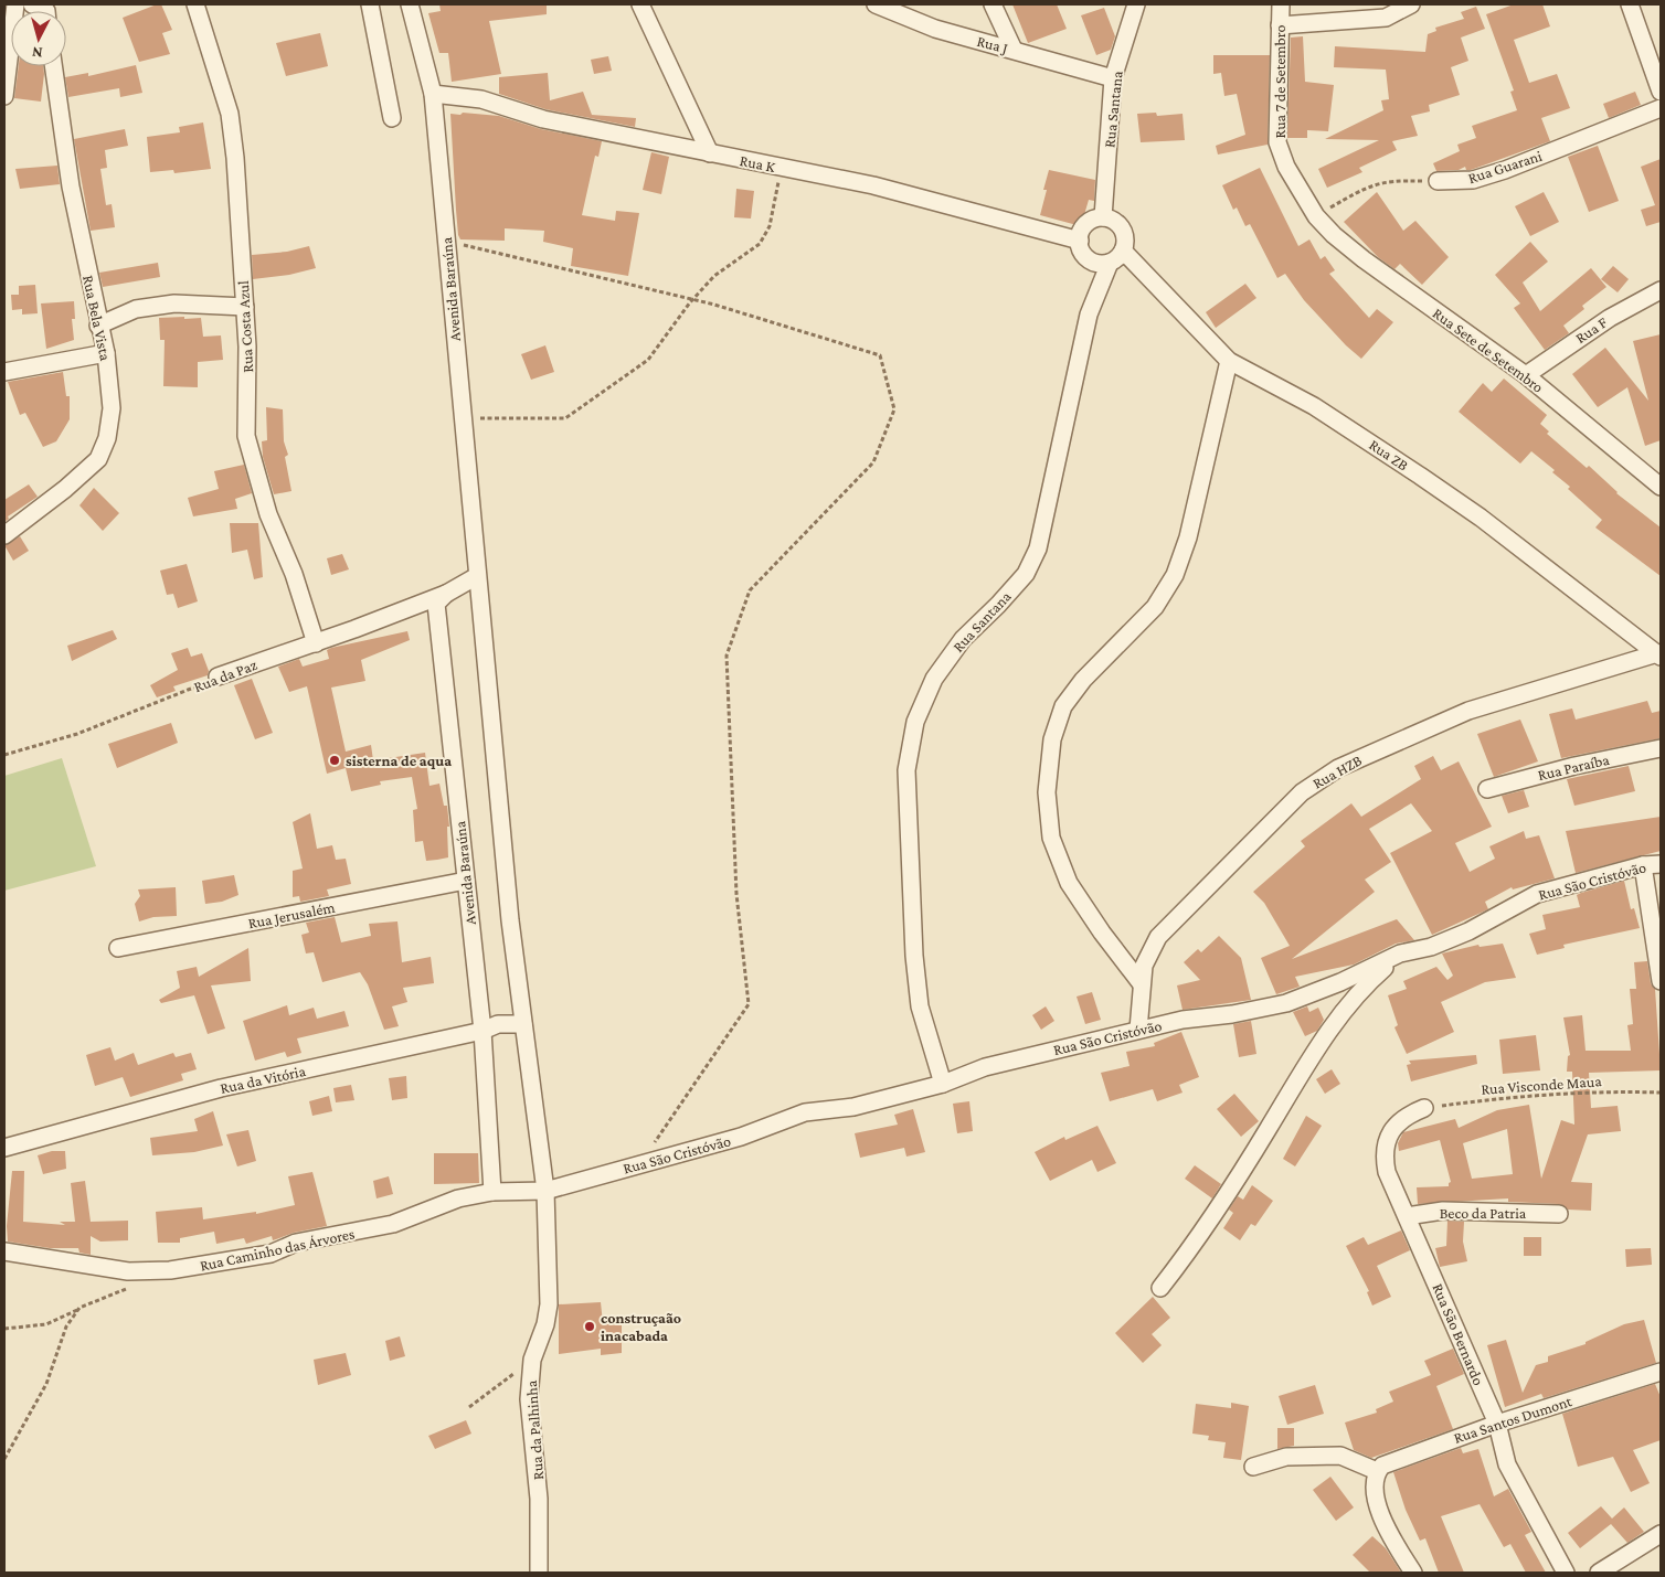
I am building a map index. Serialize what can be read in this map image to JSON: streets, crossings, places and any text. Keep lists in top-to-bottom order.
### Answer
{
  "streets": {
    "street": [
      "Rua J",
      "Rua 7 de Setembro",
      "Rua Santana",
      "Rua K",
      "Rua Guarani",
      "Avenida Baraúna",
      "Rua Bela Vista",
      "Rua Costa Azul",
      "Rua F",
      "Rua Sete de Setembro",
      "Rua ZB",
      "Rua da Paz",
      "Rua Paraíba",
      "Rua HZB",
      "Rua São Cristóvão",
      "Rua Jerusalém",
      "Rua da Vitória",
      "Beco da Patria",
      "Rua Caminho das Árvores",
      "Rua São Bernardo",
      "Rua Santos Dumont",
      "Rua da Palhinha"
    ],
    "path": ["Rua Visconde Maua"]
  },
  "crossings": [
    ["Rua J", "Rua Santana"],
    ["Rua 7 de Setembro", "Rua Sete de Setembro"],
    ["Rua Santana", "Rua K"],
    ["Rua Santana", "Rua ZB"],
    ["Rua Santana", "Rua São Cristóvão"],
    ["Rua K", "Avenida Baraúna"],
    ["Rua K", "Rua ZB"],
    ["Avenida Baraúna", "Rua da Paz"],
    ["Avenida Baraúna", "Rua São Cristóvão"],
    ["Avenida Baraúna", "Rua Jerusalém"],
    ["Avenida Baraúna", "Rua da Vitória"],
    ["Avenida Baraúna", "Rua Caminho das Árvores"],
    ["Avenida Baraúna", "Rua da Palhinha"],
    ["Rua Costa Azul", "Rua da Paz"],
    ["Rua F", "Rua Sete de Setembro"],
    ["Rua ZB", "Rua HZB"],
    ["Rua HZB", "Rua São Cristóvão"],
    ["Rua São Cristóvão", "Rua Caminho das Árvores"],
    ["Rua São Cristóvão", "Rua da Palhinha"],
    ["Rua Visconde Maua", "Rua São Bernardo"],
    ["Beco da Patria", "Rua São Bernardo"],
    ["Rua Caminho das Árvores", "Rua da Palhinha"],
    ["Rua São Bernardo", "Rua Santos Dumont"]
  ],
  "places": ["sisterna de aqua", "construçaão inacabada"],
  "north": "bottom"
}
